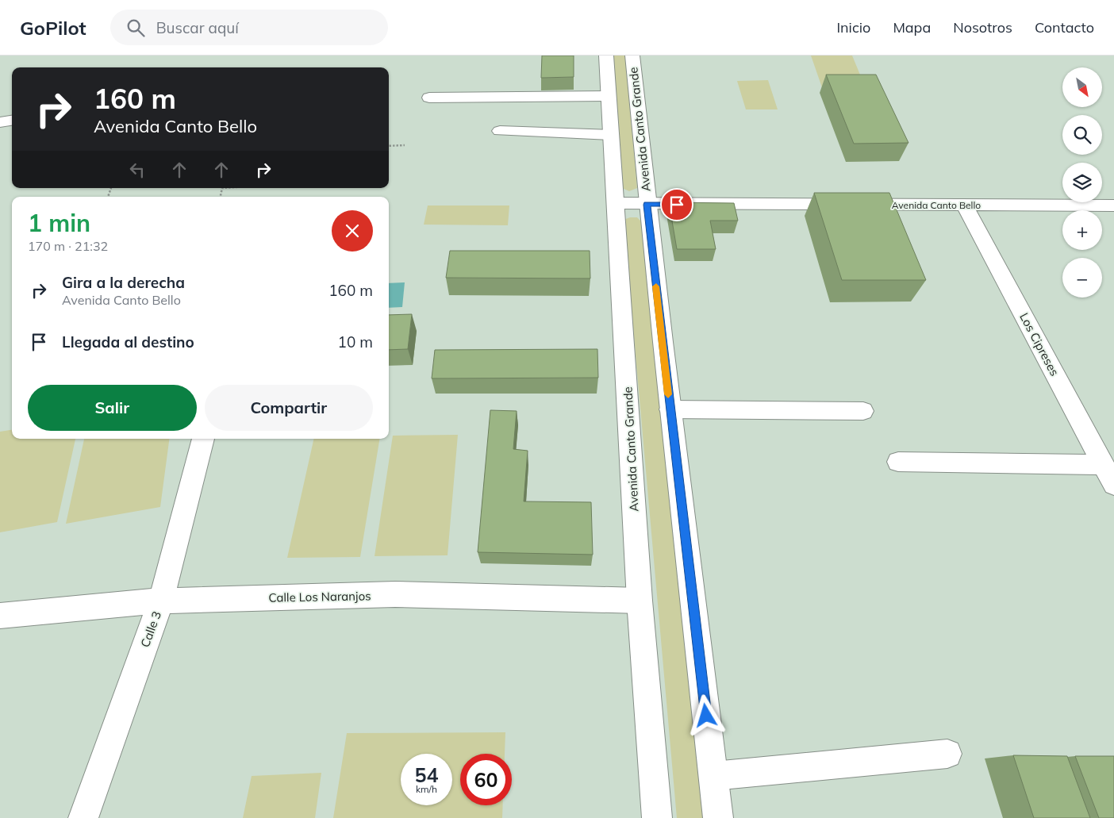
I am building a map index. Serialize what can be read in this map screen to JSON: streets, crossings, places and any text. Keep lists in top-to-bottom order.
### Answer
{
  "streets": {
    "main road": [
      "Avenida Canto Grande",
      "Avenida Canto Bello",
      "Los Cipreses",
      "Calle Los Naranjos",
      "Calle 3"
    ]
  },
  "crossings": [
    ["Avenida Canto Grande", "Avenida Canto Bello"],
    ["Avenida Canto Grande", "Calle Los Naranjos"],
    ["Avenida Canto Bello", "Los Cipreses"],
    ["Calle Los Naranjos", "Calle 3"]
  ],
  "north": "bottom right",
  "page": {
    "header": "GoPilot",
    "search": "Buscar aquí",
    "nav": [
      "Inicio",
      "Mapa",
      "Nosotros",
      "Contacto"
    ],
    "map_buttons": ["+", "−"],
    "turn": ["160 m", "Avenida Canto Bello"],
    "heading": ["1 min", "170 m · 21:32"],
    "list": [
      {
        "name": "Gira a la derecha",
        "note": "Avenida Canto Bello",
        "value": "160 m"
      },
      {
        "name": "Llegada al destino",
        "value": "10 m"
      }
    ],
    "buttons": ["Salir", "Compartir"],
    "speed": "54 km/h",
    "limit": "60"
  }
}
